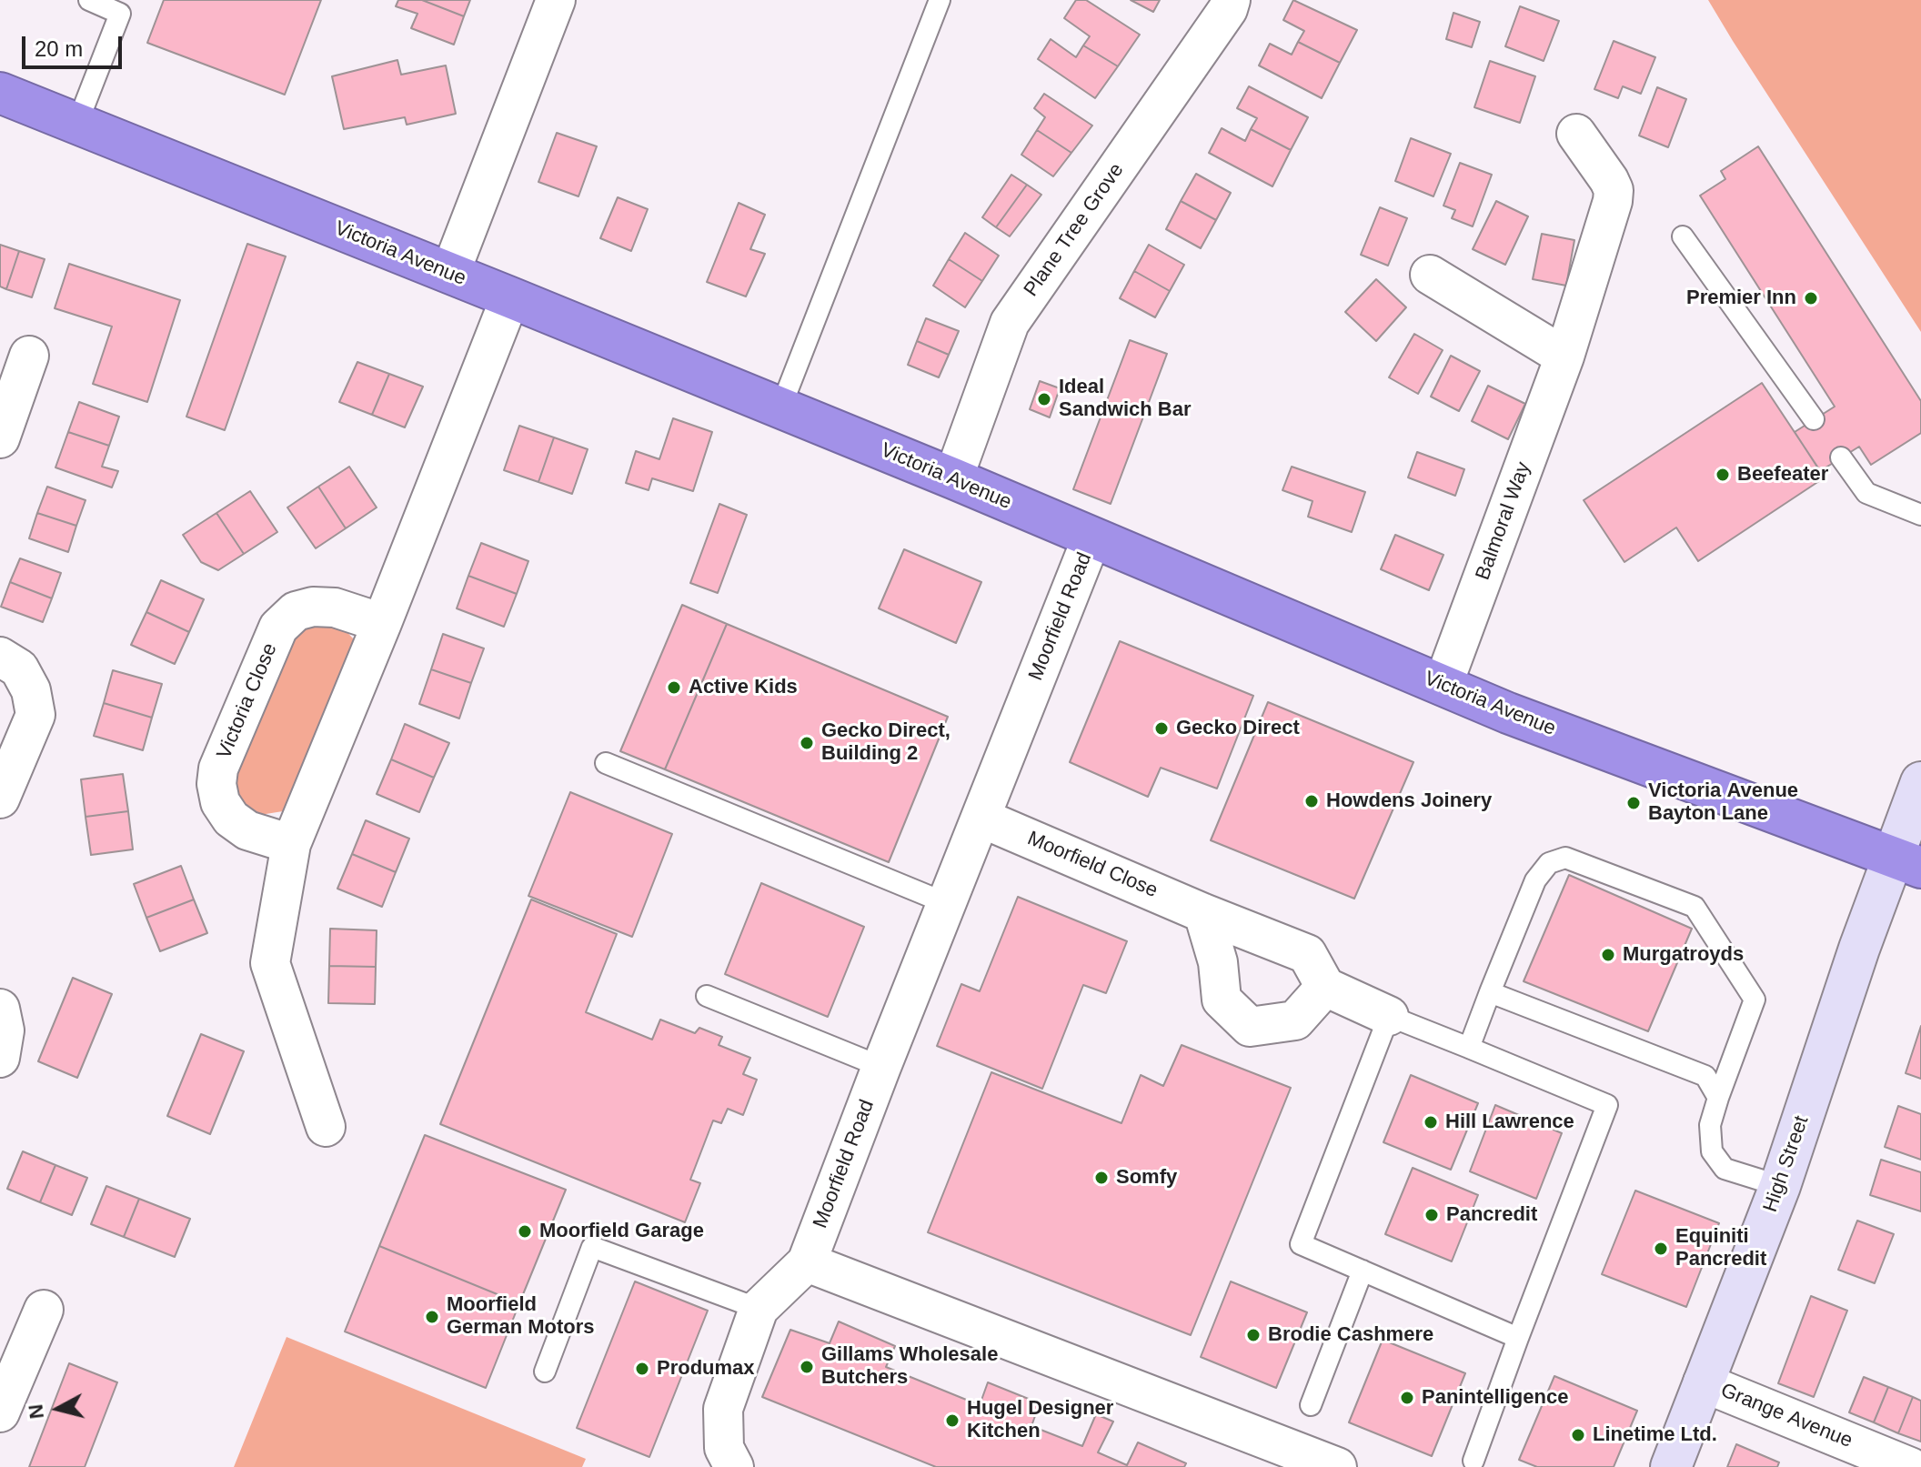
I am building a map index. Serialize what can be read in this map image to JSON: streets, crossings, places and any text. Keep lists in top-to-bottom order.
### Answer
{
  "streets": {
    "highway": ["Victoria Avenue"],
    "street": [
      "Plane Tree Grove",
      "Balmoral Way",
      "Moorfield Road",
      "Victoria Close",
      "Moorfield Close",
      "High Street",
      "Grange Avenue"
    ]
  },
  "crossings": [
    ["Plane Tree Grove", "Victoria Avenue"],
    ["Victoria Avenue", "Balmoral Way"],
    ["Victoria Avenue", "Moorfield Road"],
    ["Victoria Avenue", "High Street"],
    ["Moorfield Road", "Moorfield Close"],
    ["High Street", "Grange Avenue"]
  ],
  "places": [
    "Premier Inn",
    "Ideal Sandwich Bar",
    "Beefeater",
    "Active Kids",
    "Gecko Direct",
    "Gecko Direct, Building 2",
    "Howdens Joinery",
    "Victoria Avenue Bayton Lane",
    "Murgatroyds",
    "Hill Lawrence",
    "Somfy",
    "Pancredit",
    "Moorfield Garage",
    "Equiniti Pancredit",
    "Moorfield German Motors",
    "Brodie Cashmere",
    "Gillams Wholesale Butchers",
    "Produmax",
    "Panintelligence",
    "Hugel Designer Kitchen",
    "Linetime Ltd."
  ],
  "scale_bar": "20 m",
  "north": "left"
}
